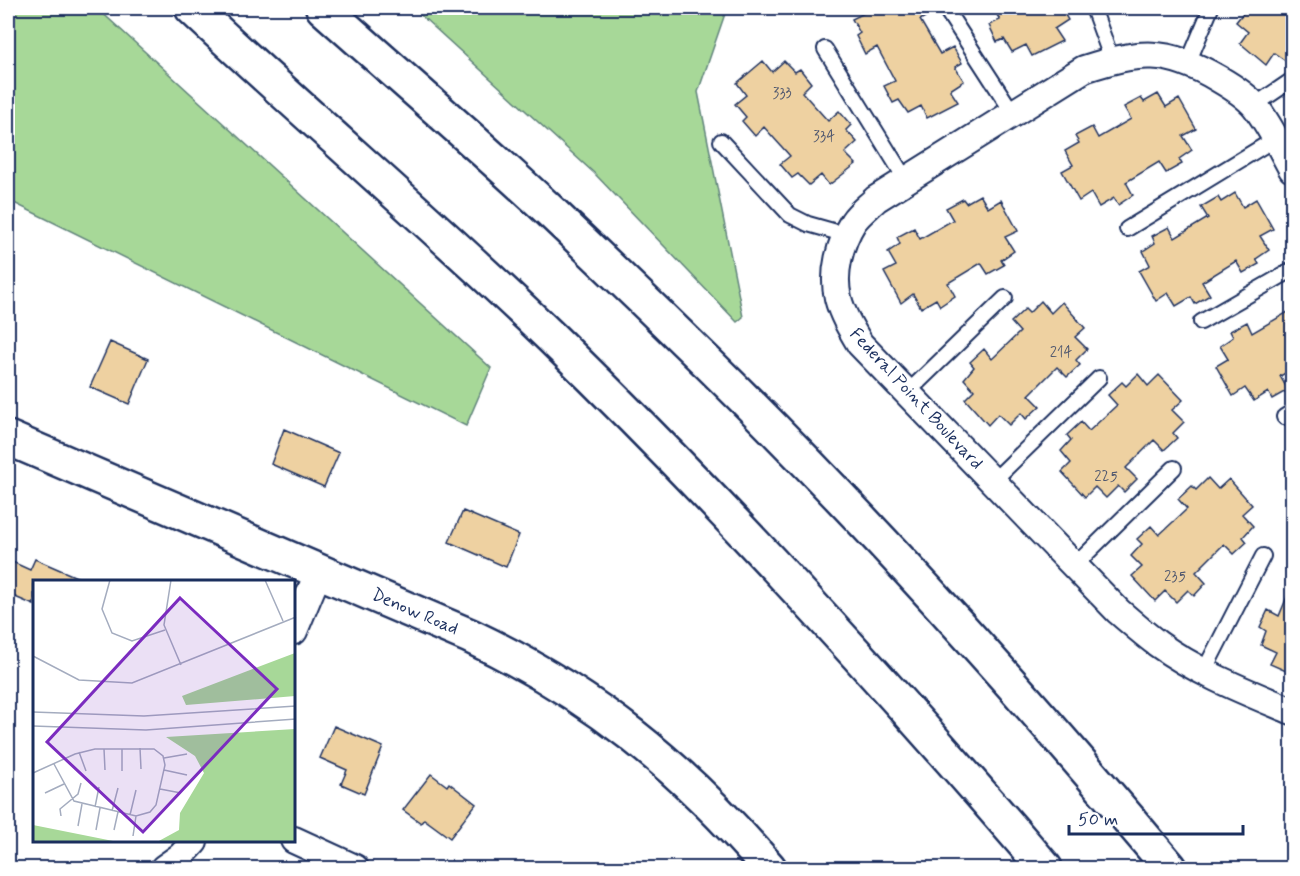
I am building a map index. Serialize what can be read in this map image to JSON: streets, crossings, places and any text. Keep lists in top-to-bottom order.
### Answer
{
  "streets": {
    "main road": ["Denow Road"],
    "street": ["Federal Point Boulevard"]
  },
  "house_numbers": [
    "333",
    "334",
    "214",
    "225",
    "235"
  ],
  "scale_bar": "50 m"
}
